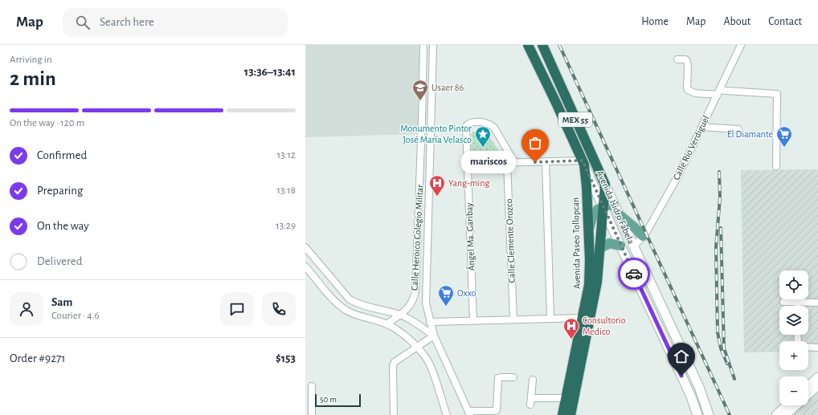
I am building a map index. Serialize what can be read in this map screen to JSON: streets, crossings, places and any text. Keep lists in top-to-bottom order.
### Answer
{
  "streets": {
    "highway": ["MEX 55", "Avenida Isidro Fabela", "Avenida Paseo Tollopcan"],
    "street": [
      "Calle Río Verdiguel",
      "Ángel Ma. Garibay",
      "Calle Heroico Colegio Militar",
      "Calle Clemente Orozco"
    ]
  },
  "crossings": [
    ["Calle Río Verdiguel", "Avenida Isidro Fabela"],
    ["Avenida Isidro Fabela", "Avenida Paseo Tollopcan"]
  ],
  "places": {
    "school or university": ["Usaer 86"],
    "place": ["Monumento Pintor José María Velasco"],
    "supermarket": ["El Diamante", "Oxxo"],
    "other": ["mariscos"],
    "hospital": ["Yang-ming", "Consultorio Medico"]
  },
  "scale_bar": "50 m",
  "page": {
    "header": "Map",
    "search": "Search here",
    "nav": [
      "Home",
      "Map",
      "About",
      "Contact"
    ],
    "heading": ["2 min", "Arriving in", "13:36–13:41"],
    "panel": [
      "Sam",
      "Courier · 4.6",
      "Order #9271",
      "$153"
    ],
    "bar": "On the way · 120 m",
    "list": [
      ["Confirmed", "13:12"],
      ["Preparing", "13:18"],
      ["On the way", "13:29"],
      "Delivered"
    ],
    "bubble": "mariscos",
    "map_buttons": ["+", "−"],
    "scale": "50 m"
  }
}
